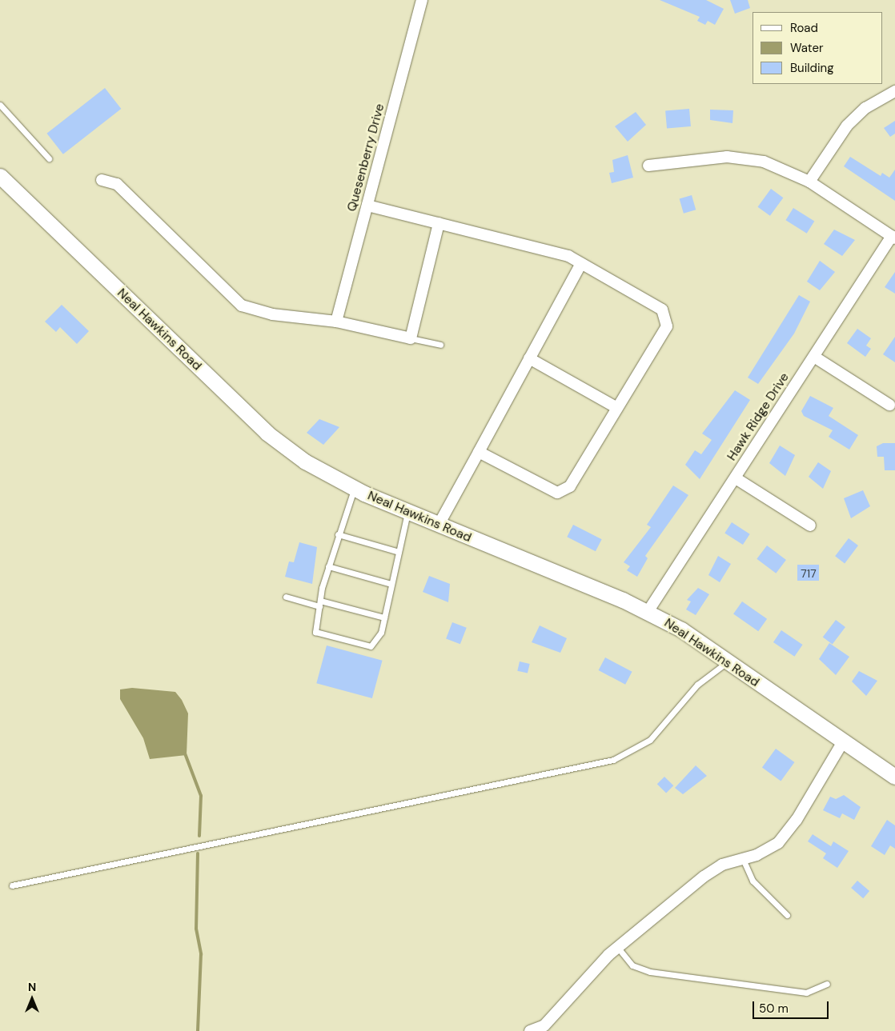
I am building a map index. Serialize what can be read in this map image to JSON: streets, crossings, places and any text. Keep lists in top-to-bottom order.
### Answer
{
  "streets": {
    "street": ["Quesenberry Drive", "Neal Hawkins Road", "Hawk Ridge Drive"]
  },
  "crossings": [
    ["Neal Hawkins Road", "Hawk Ridge Drive"]
  ],
  "house_numbers": ["717"],
  "legend": ["Road", "Water", "Building"],
  "scale_bar": "50 m",
  "north": "top"
}
